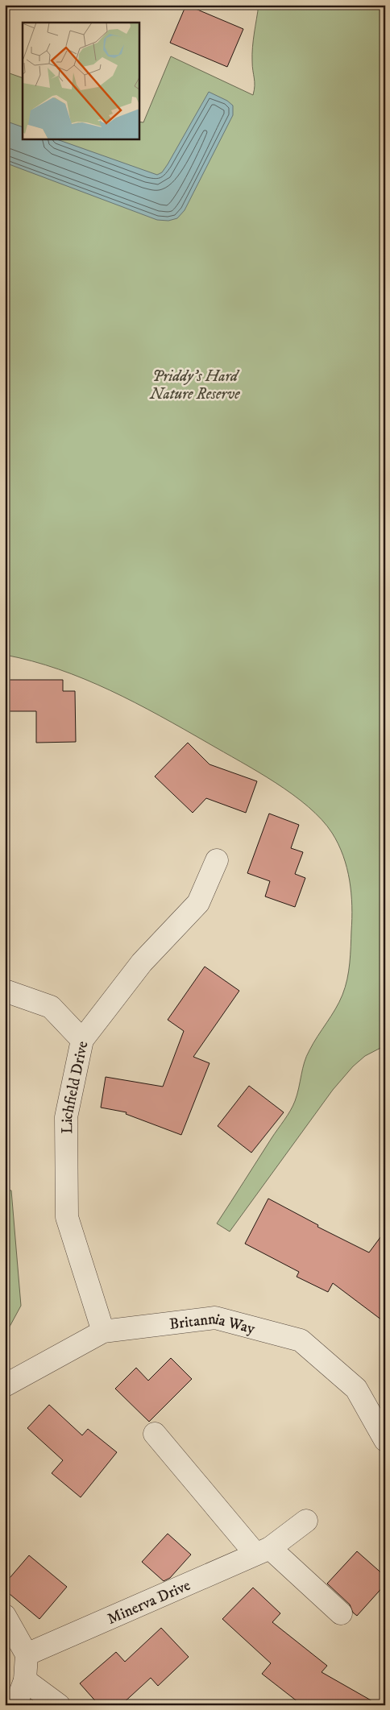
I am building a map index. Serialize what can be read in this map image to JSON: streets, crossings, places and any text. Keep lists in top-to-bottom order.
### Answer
{
  "streets": {
    "street": ["Lichfield Drive", "Britannia Way", "Minerva Drive"]
  },
  "crossings": [
    ["Lichfield Drive", "Britannia Way"]
  ],
  "parks": ["Priddy's Hard Nature Reserve"]
}
